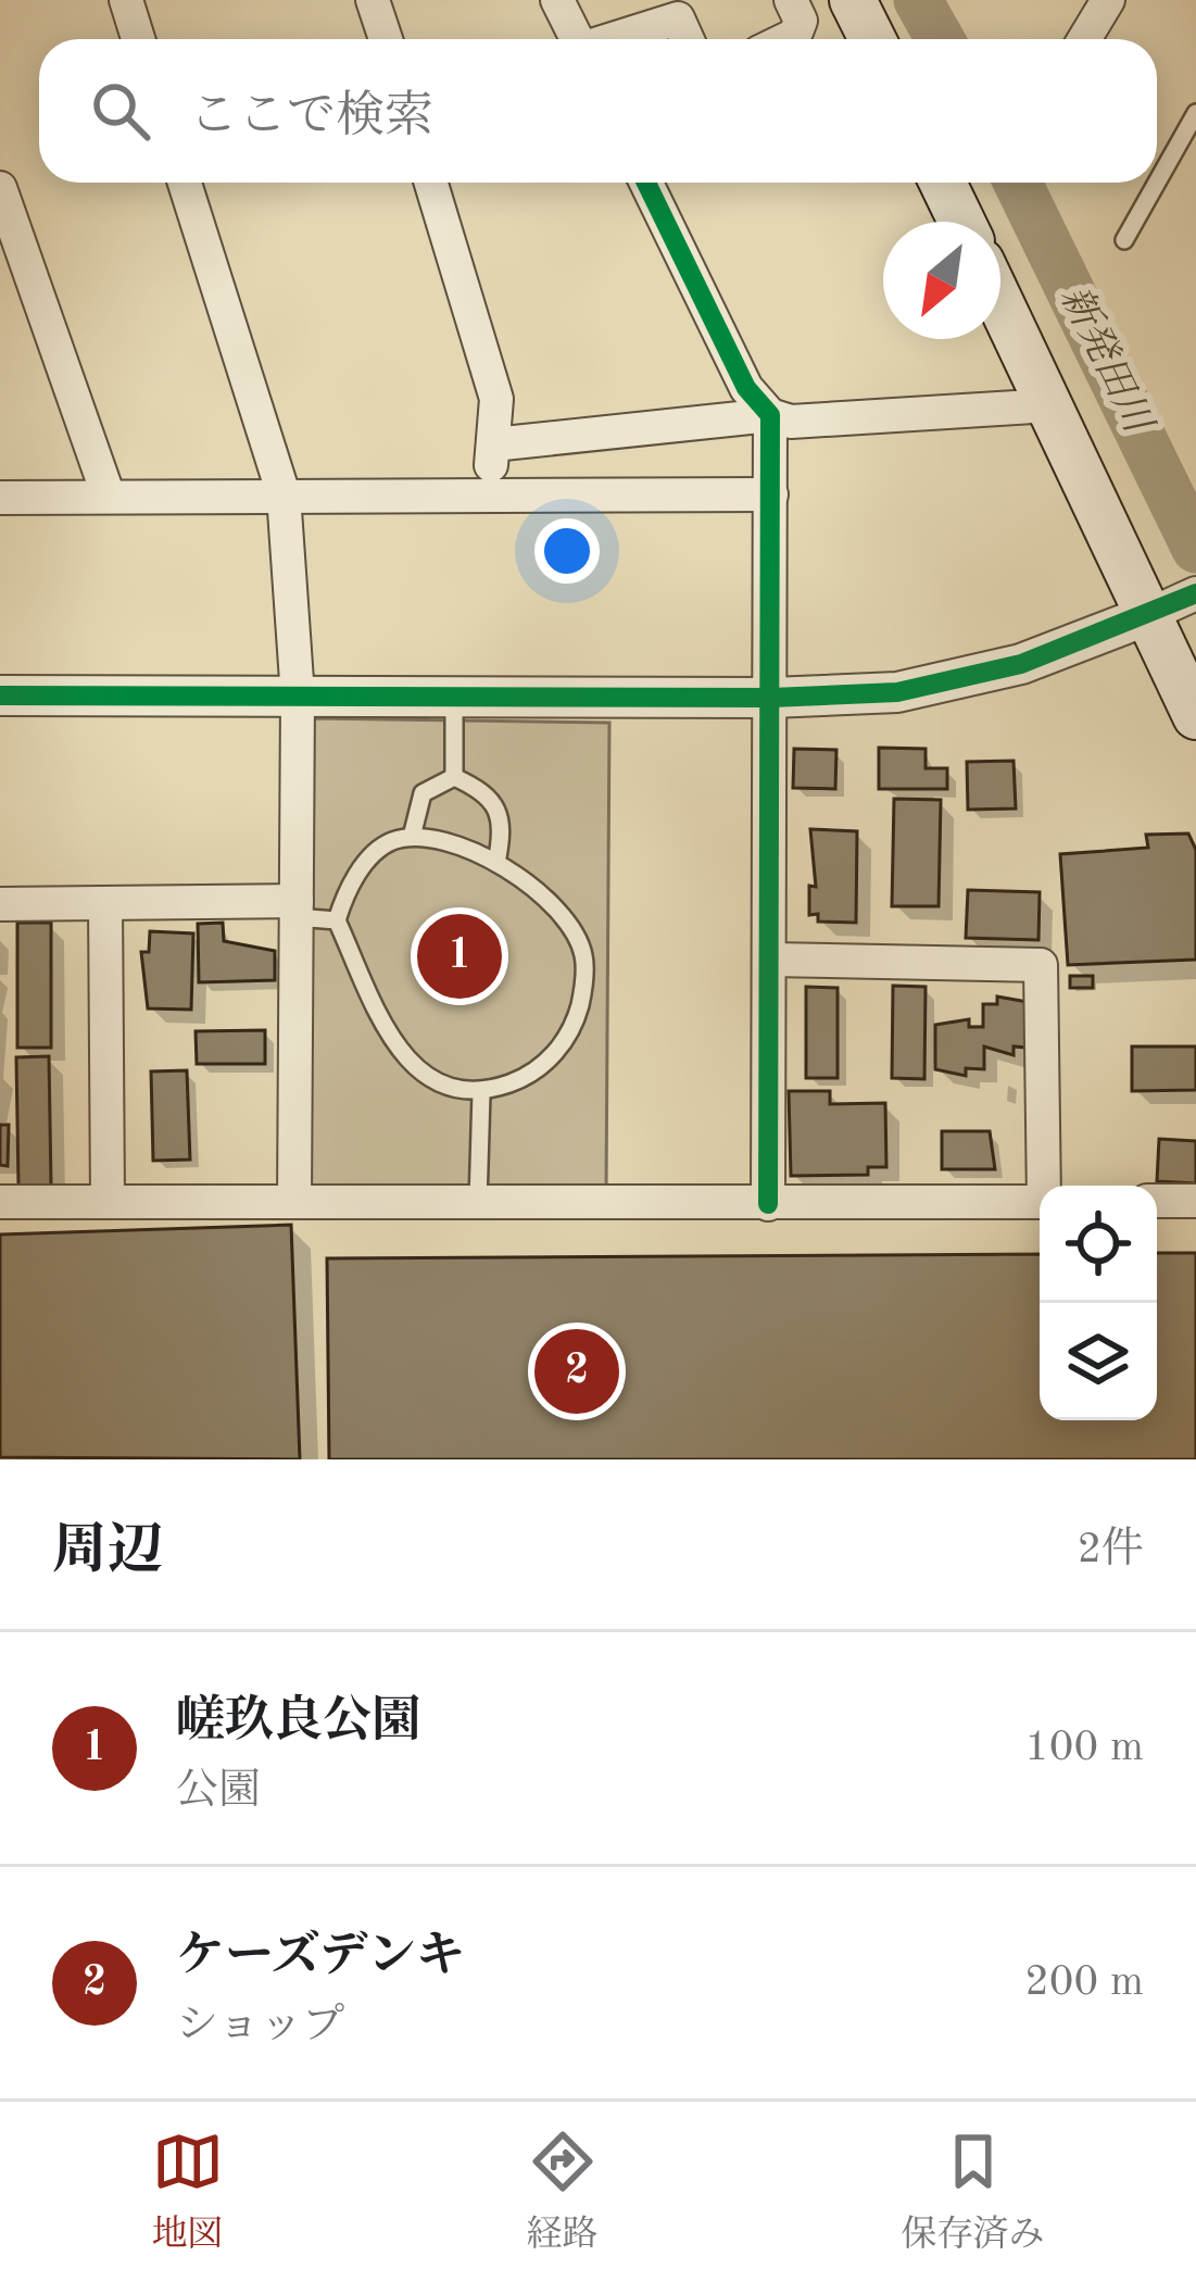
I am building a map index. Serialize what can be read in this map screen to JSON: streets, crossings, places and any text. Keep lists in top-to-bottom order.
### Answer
{
  "water": ["新発田川"],
  "north": "bottom left",
  "page": {
    "search": "ここで検索",
    "pins": ["1", "2"],
    "heading": ["周辺", "2件"],
    "list": [
      {
        "mark": "1",
        "name": "嵯玖良公園",
        "note": "公園",
        "value": "100 m"
      },
      {
        "mark": "2",
        "name": "ケーズデンキ",
        "note": "ショップ",
        "value": "200 m"
      }
    ],
    "nav": ["地図", "経路", "保存済み"]
  }
}
